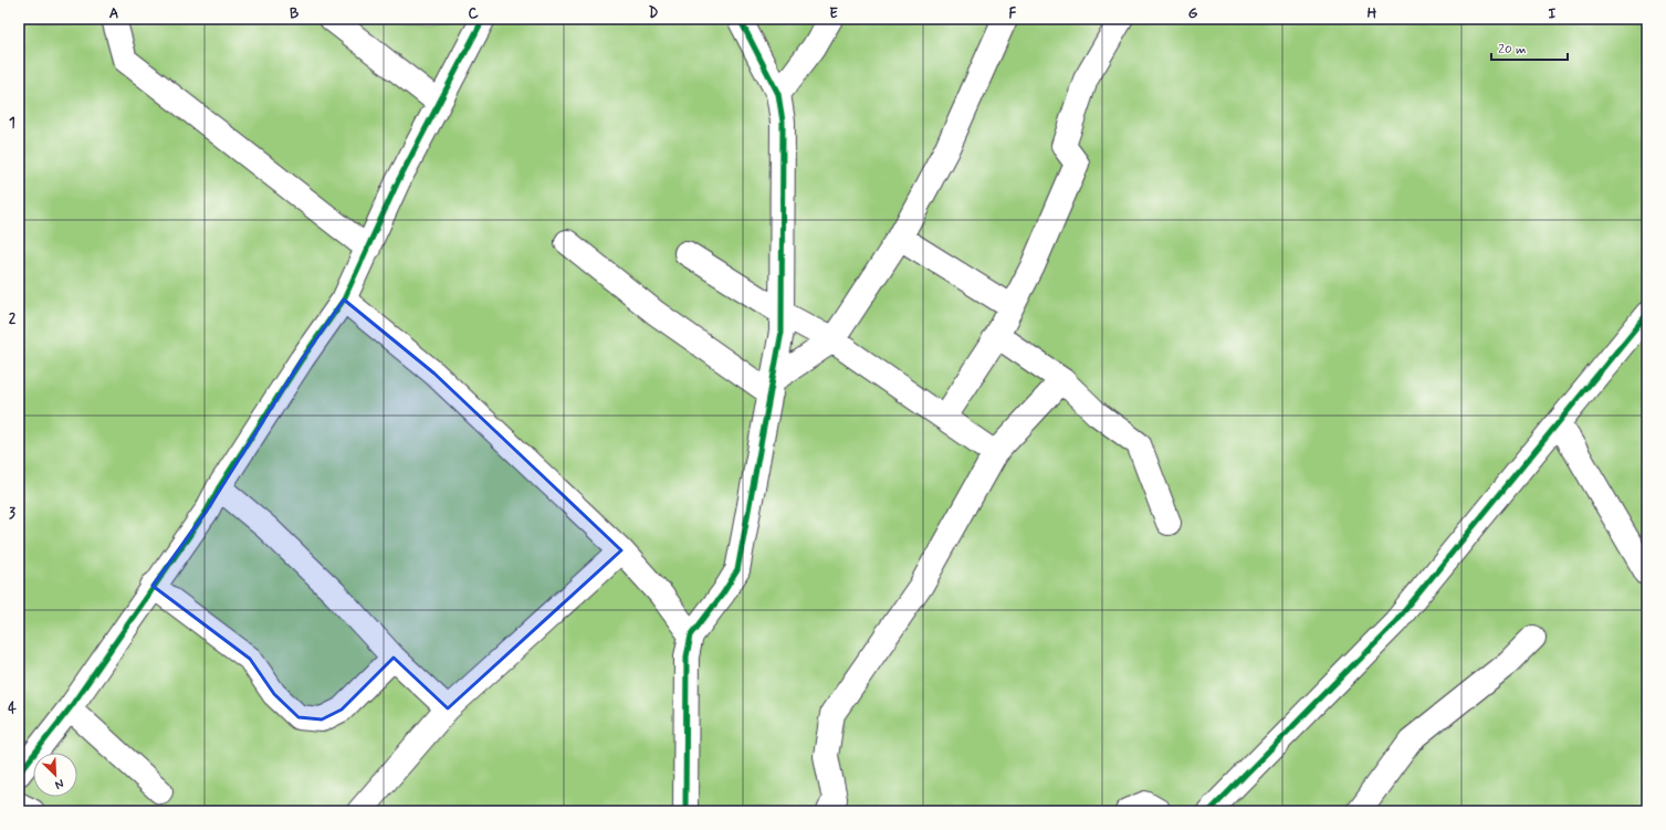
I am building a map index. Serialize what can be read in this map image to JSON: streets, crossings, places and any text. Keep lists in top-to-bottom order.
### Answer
{
  "scale_bar": "20 m",
  "north": "bottom right",
  "grid": {
    "columns": [
      "A",
      "B",
      "C",
      "D",
      "E",
      "F",
      "G",
      "H",
      "I"
    ],
    "rows": [
      "1",
      "2",
      "3",
      "4"
    ]
  }
}
